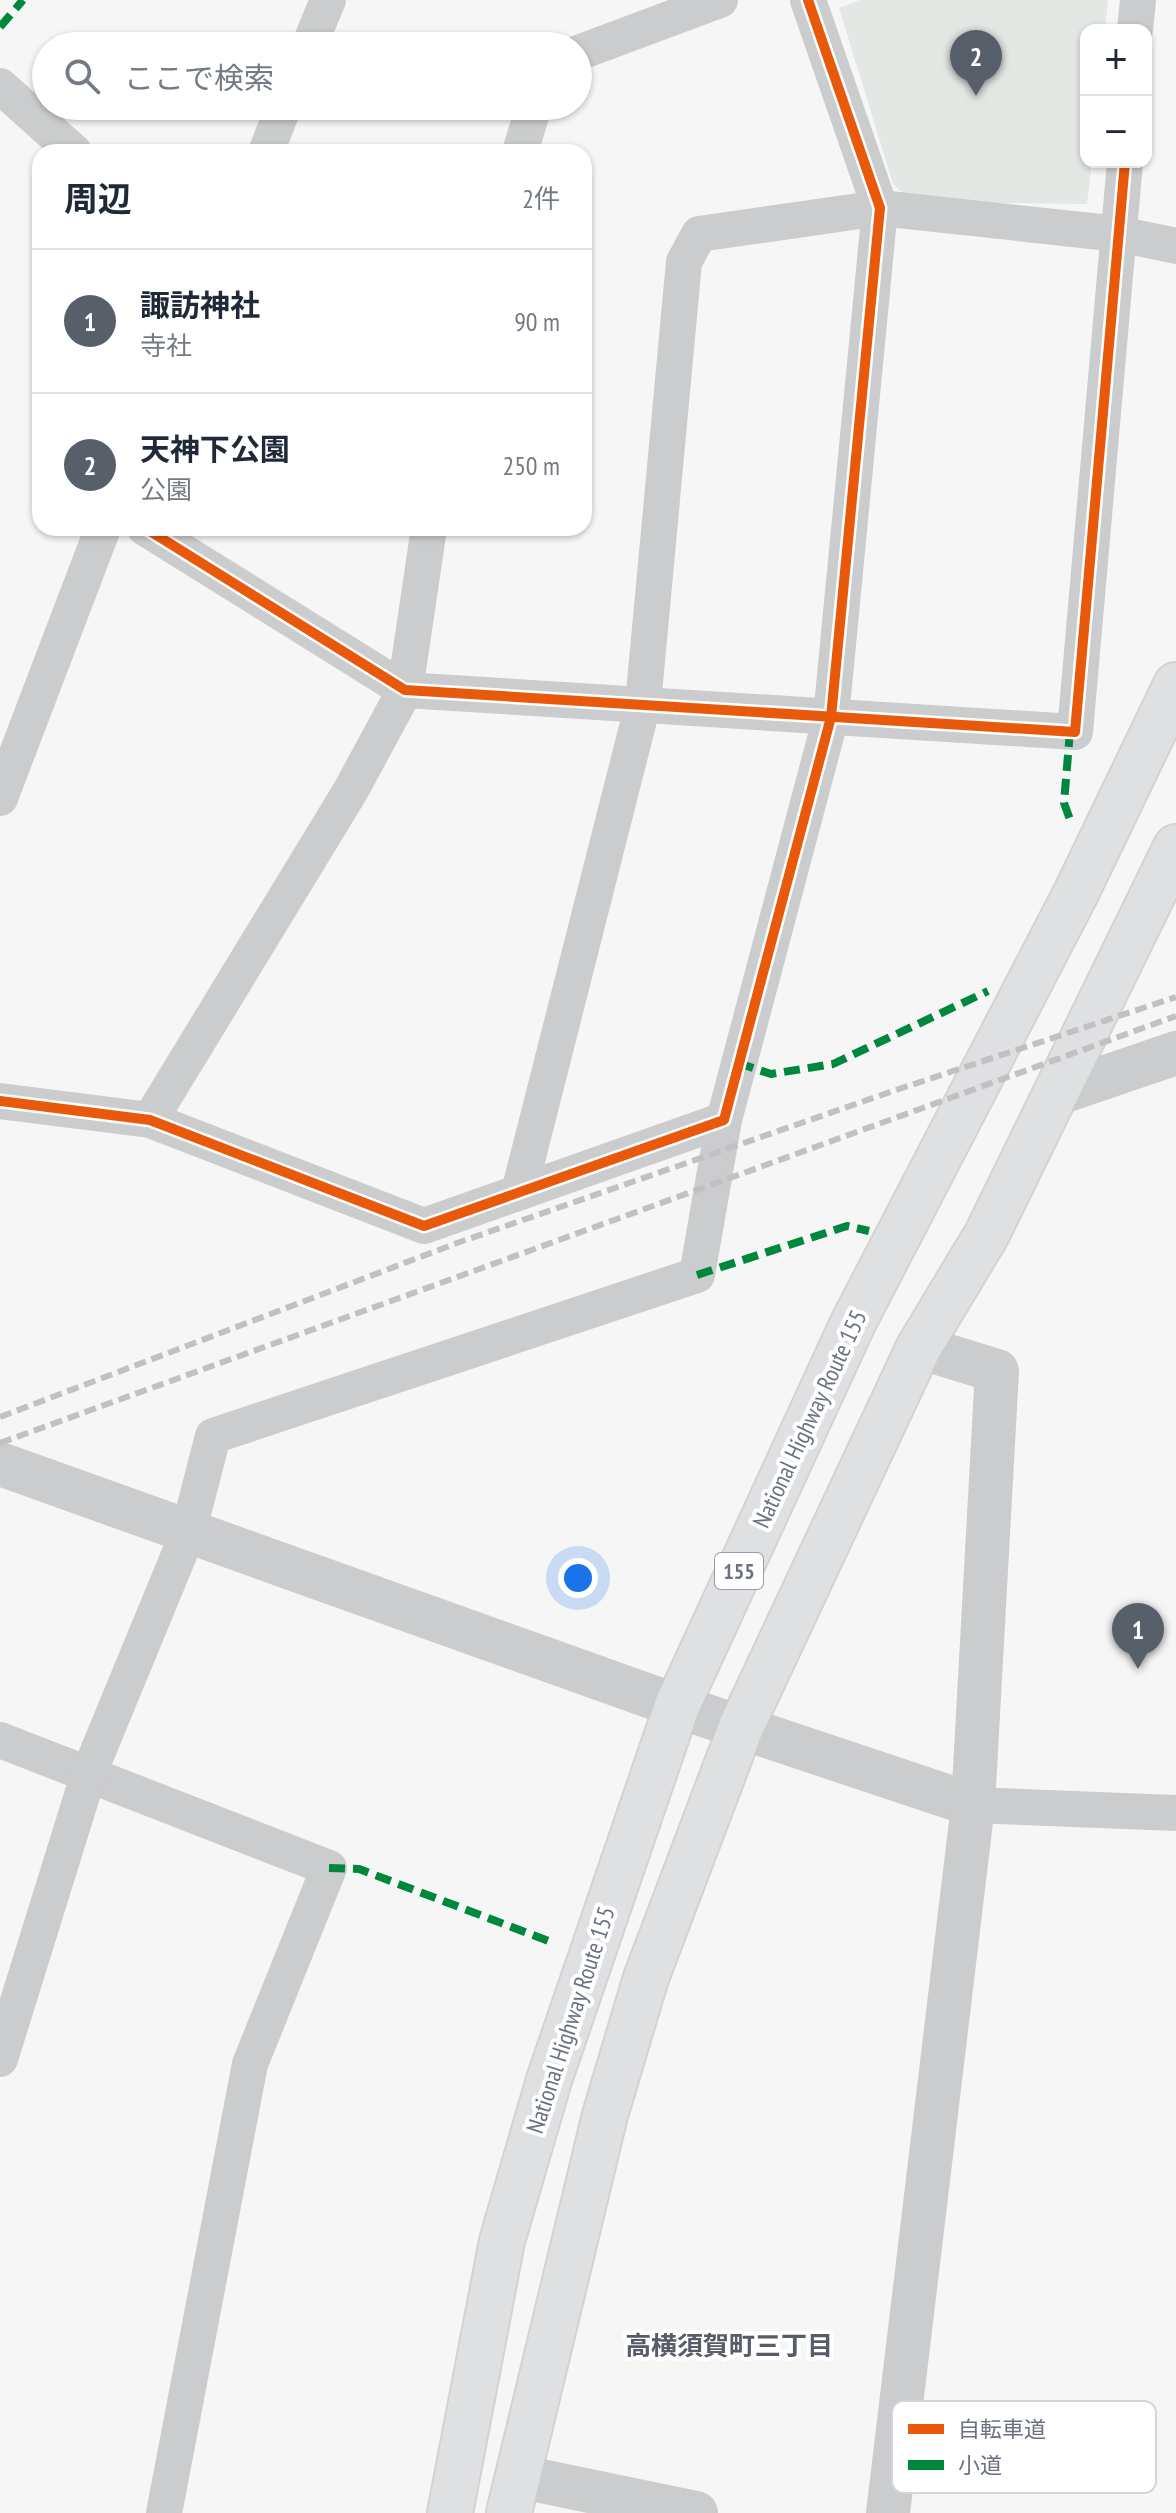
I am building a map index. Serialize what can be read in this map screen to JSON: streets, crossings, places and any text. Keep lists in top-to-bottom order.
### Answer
{
  "streets": {
    "highway": ["National Highway Route 155", "155"]
  },
  "districts": ["高横須賀町三丁目"],
  "legend": ["自転車道", "小道"],
  "page": {
    "map_buttons": ["+", "−"],
    "pins": ["2", "1"],
    "search": "ここで検索",
    "heading": ["周辺", "2件"],
    "list": [
      {
        "mark": "1",
        "name": "諏訪神社",
        "note": "寺社",
        "value": "90 m"
      },
      {
        "mark": "2",
        "name": "天神下公園",
        "note": "公園",
        "value": "250 m"
      }
    ]
  }
}
